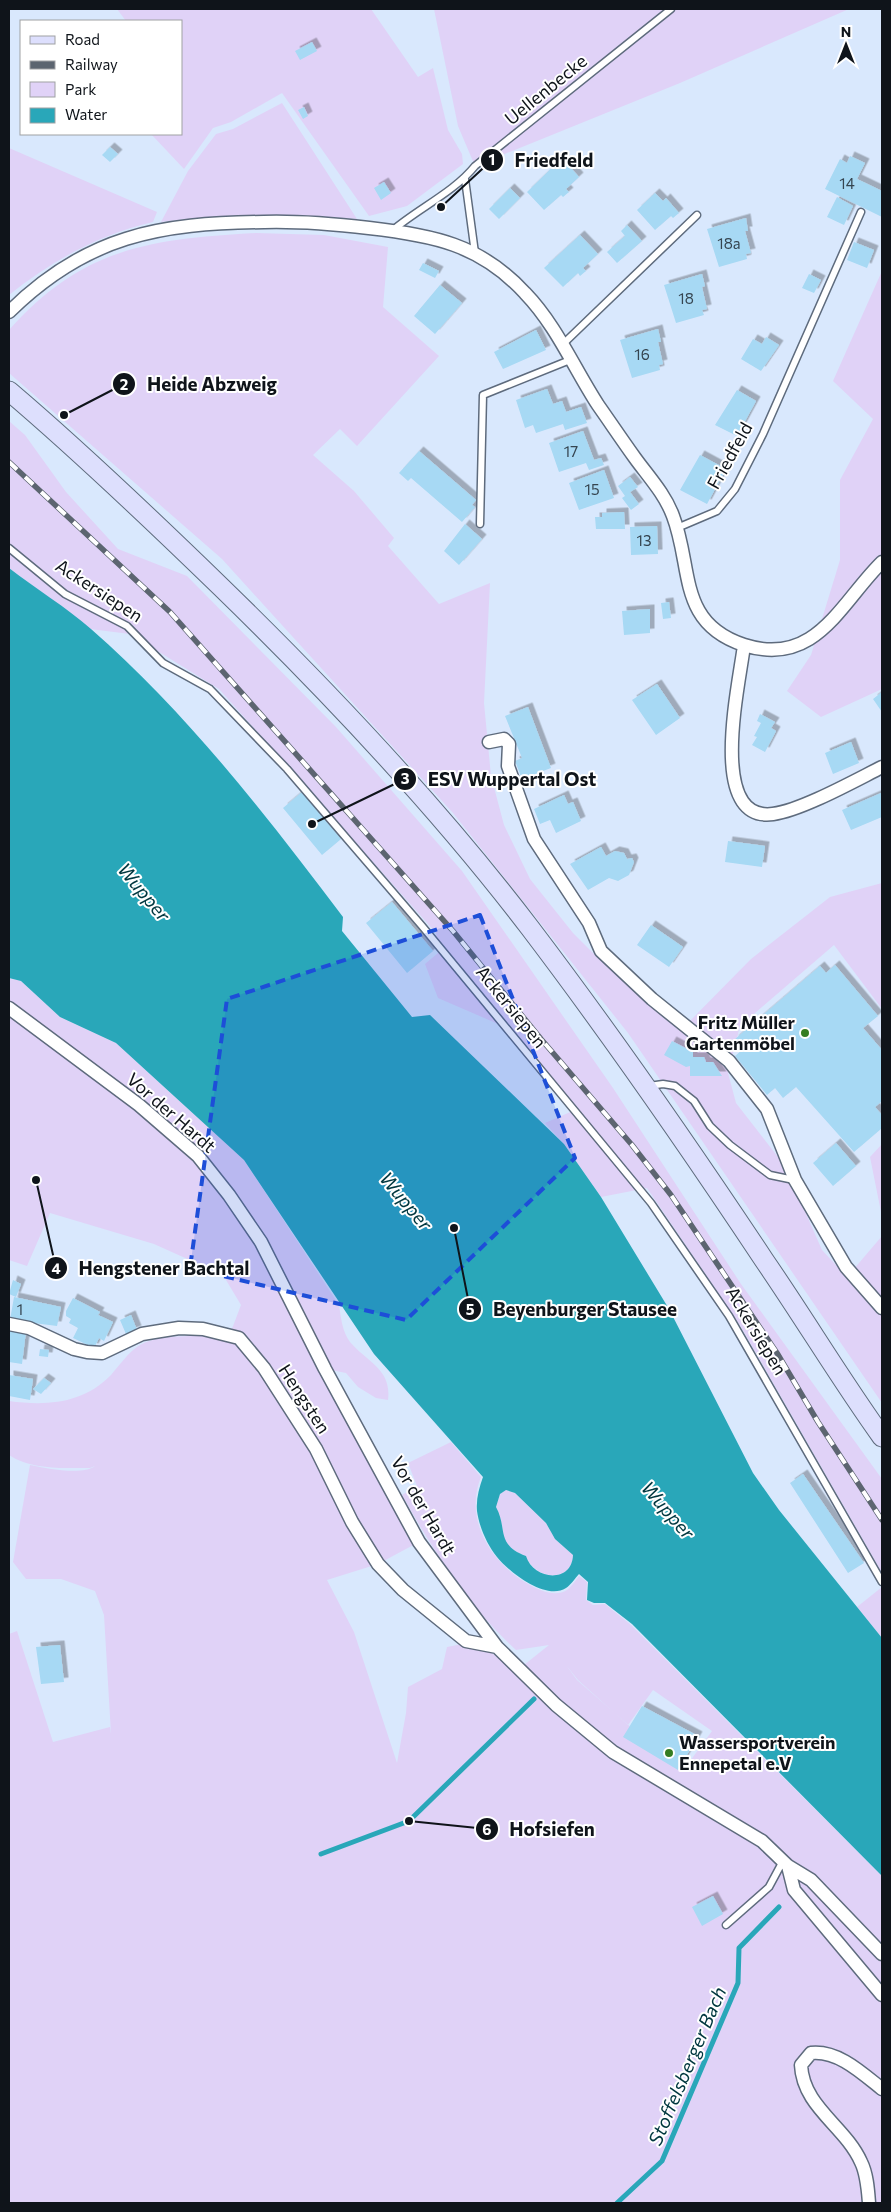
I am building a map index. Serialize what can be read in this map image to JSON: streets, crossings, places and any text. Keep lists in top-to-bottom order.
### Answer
{
  "streets": {
    "street": ["Vor der Hardt", "Hengsten"],
    "lane": ["Uellenbecke", "Friedfeld", "Ackersiepen"]
  },
  "crossings": [
    ["Vor der Hardt", "Hengsten"]
  ],
  "water": ["Wupper", "Stoffelsberger Bach"],
  "places": [
    "Friedfeld",
    "Heide Abzweig",
    "ESV Wuppertal Ost",
    "Fritz Müller Gartenmöbel",
    "Hengstener Bachtal",
    "Beyenburger Stausee",
    "Wassersportverein Ennepetal e.V",
    "Hofsiefen"
  ],
  "house_numbers": [
    "14",
    "18a",
    "18",
    "16",
    "17",
    "15",
    "13",
    "1"
  ],
  "legend": [
    "Road",
    "Railway",
    "Park",
    "Water"
  ],
  "north": "top"
}
